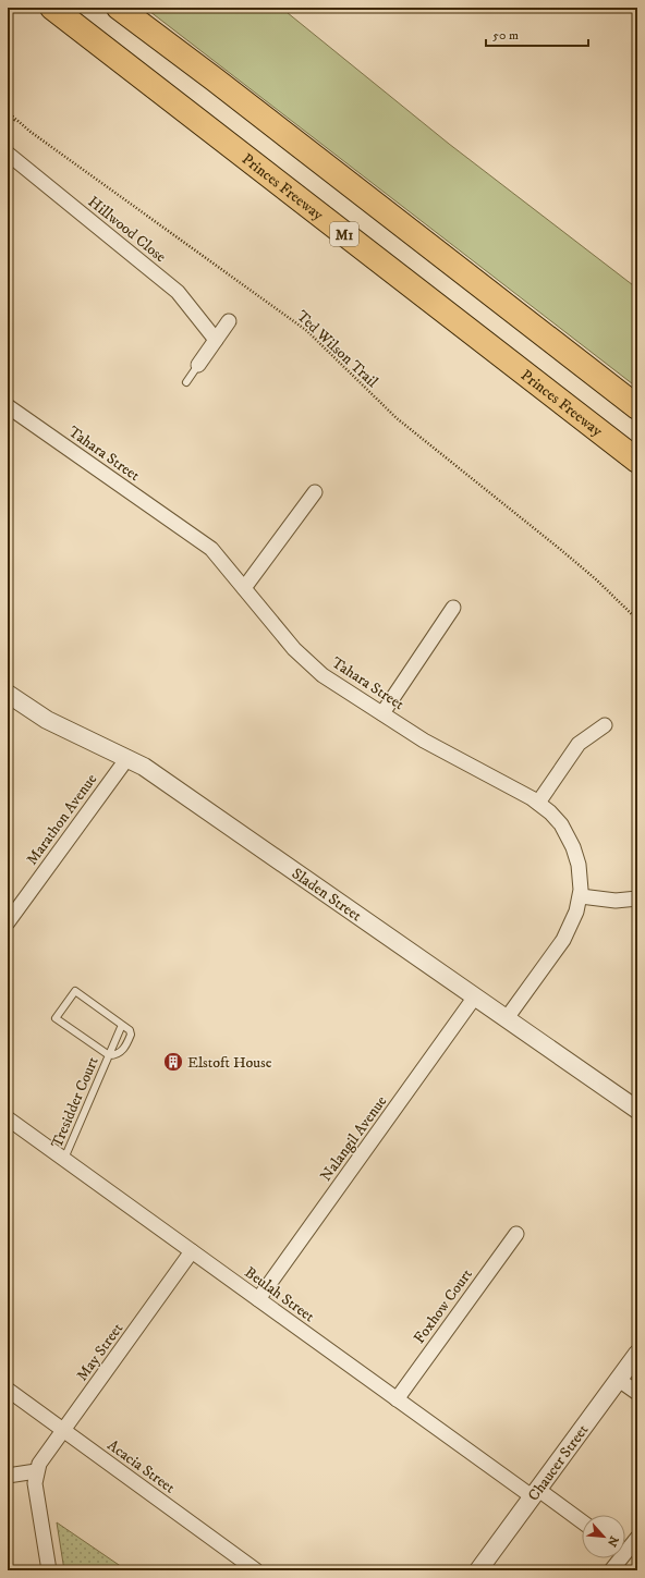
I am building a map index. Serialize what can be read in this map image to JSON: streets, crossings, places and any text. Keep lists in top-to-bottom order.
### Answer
{
  "streets": {
    "highway": ["Princes Freeway", "M1"],
    "street": [
      "Hillwood Close",
      "Tahara Street",
      "Marathon Avenue",
      "Sladen Street",
      "Nalangil Avenue",
      "Beulah Street",
      "Foxhow Court",
      "May Street",
      "Chaucer Street",
      "Acacia Street"
    ],
    "lane": ["Tresidder Court"],
    "path": ["Ted Wilson Trail"]
  },
  "crossings": [
    ["Tahara Street", "Sladen Street"],
    ["Marathon Avenue", "Sladen Street"],
    ["Sladen Street", "Nalangil Avenue"],
    ["Tresidder Court", "Beulah Street"],
    ["Nalangil Avenue", "Beulah Street"],
    ["Beulah Street", "Foxhow Court"],
    ["Beulah Street", "May Street"],
    ["Beulah Street", "Chaucer Street"],
    ["May Street", "Acacia Street"]
  ],
  "places": {
    "building": ["Elstoft House"]
  },
  "scale_bar": "50 m",
  "north": "bottom right"
}
